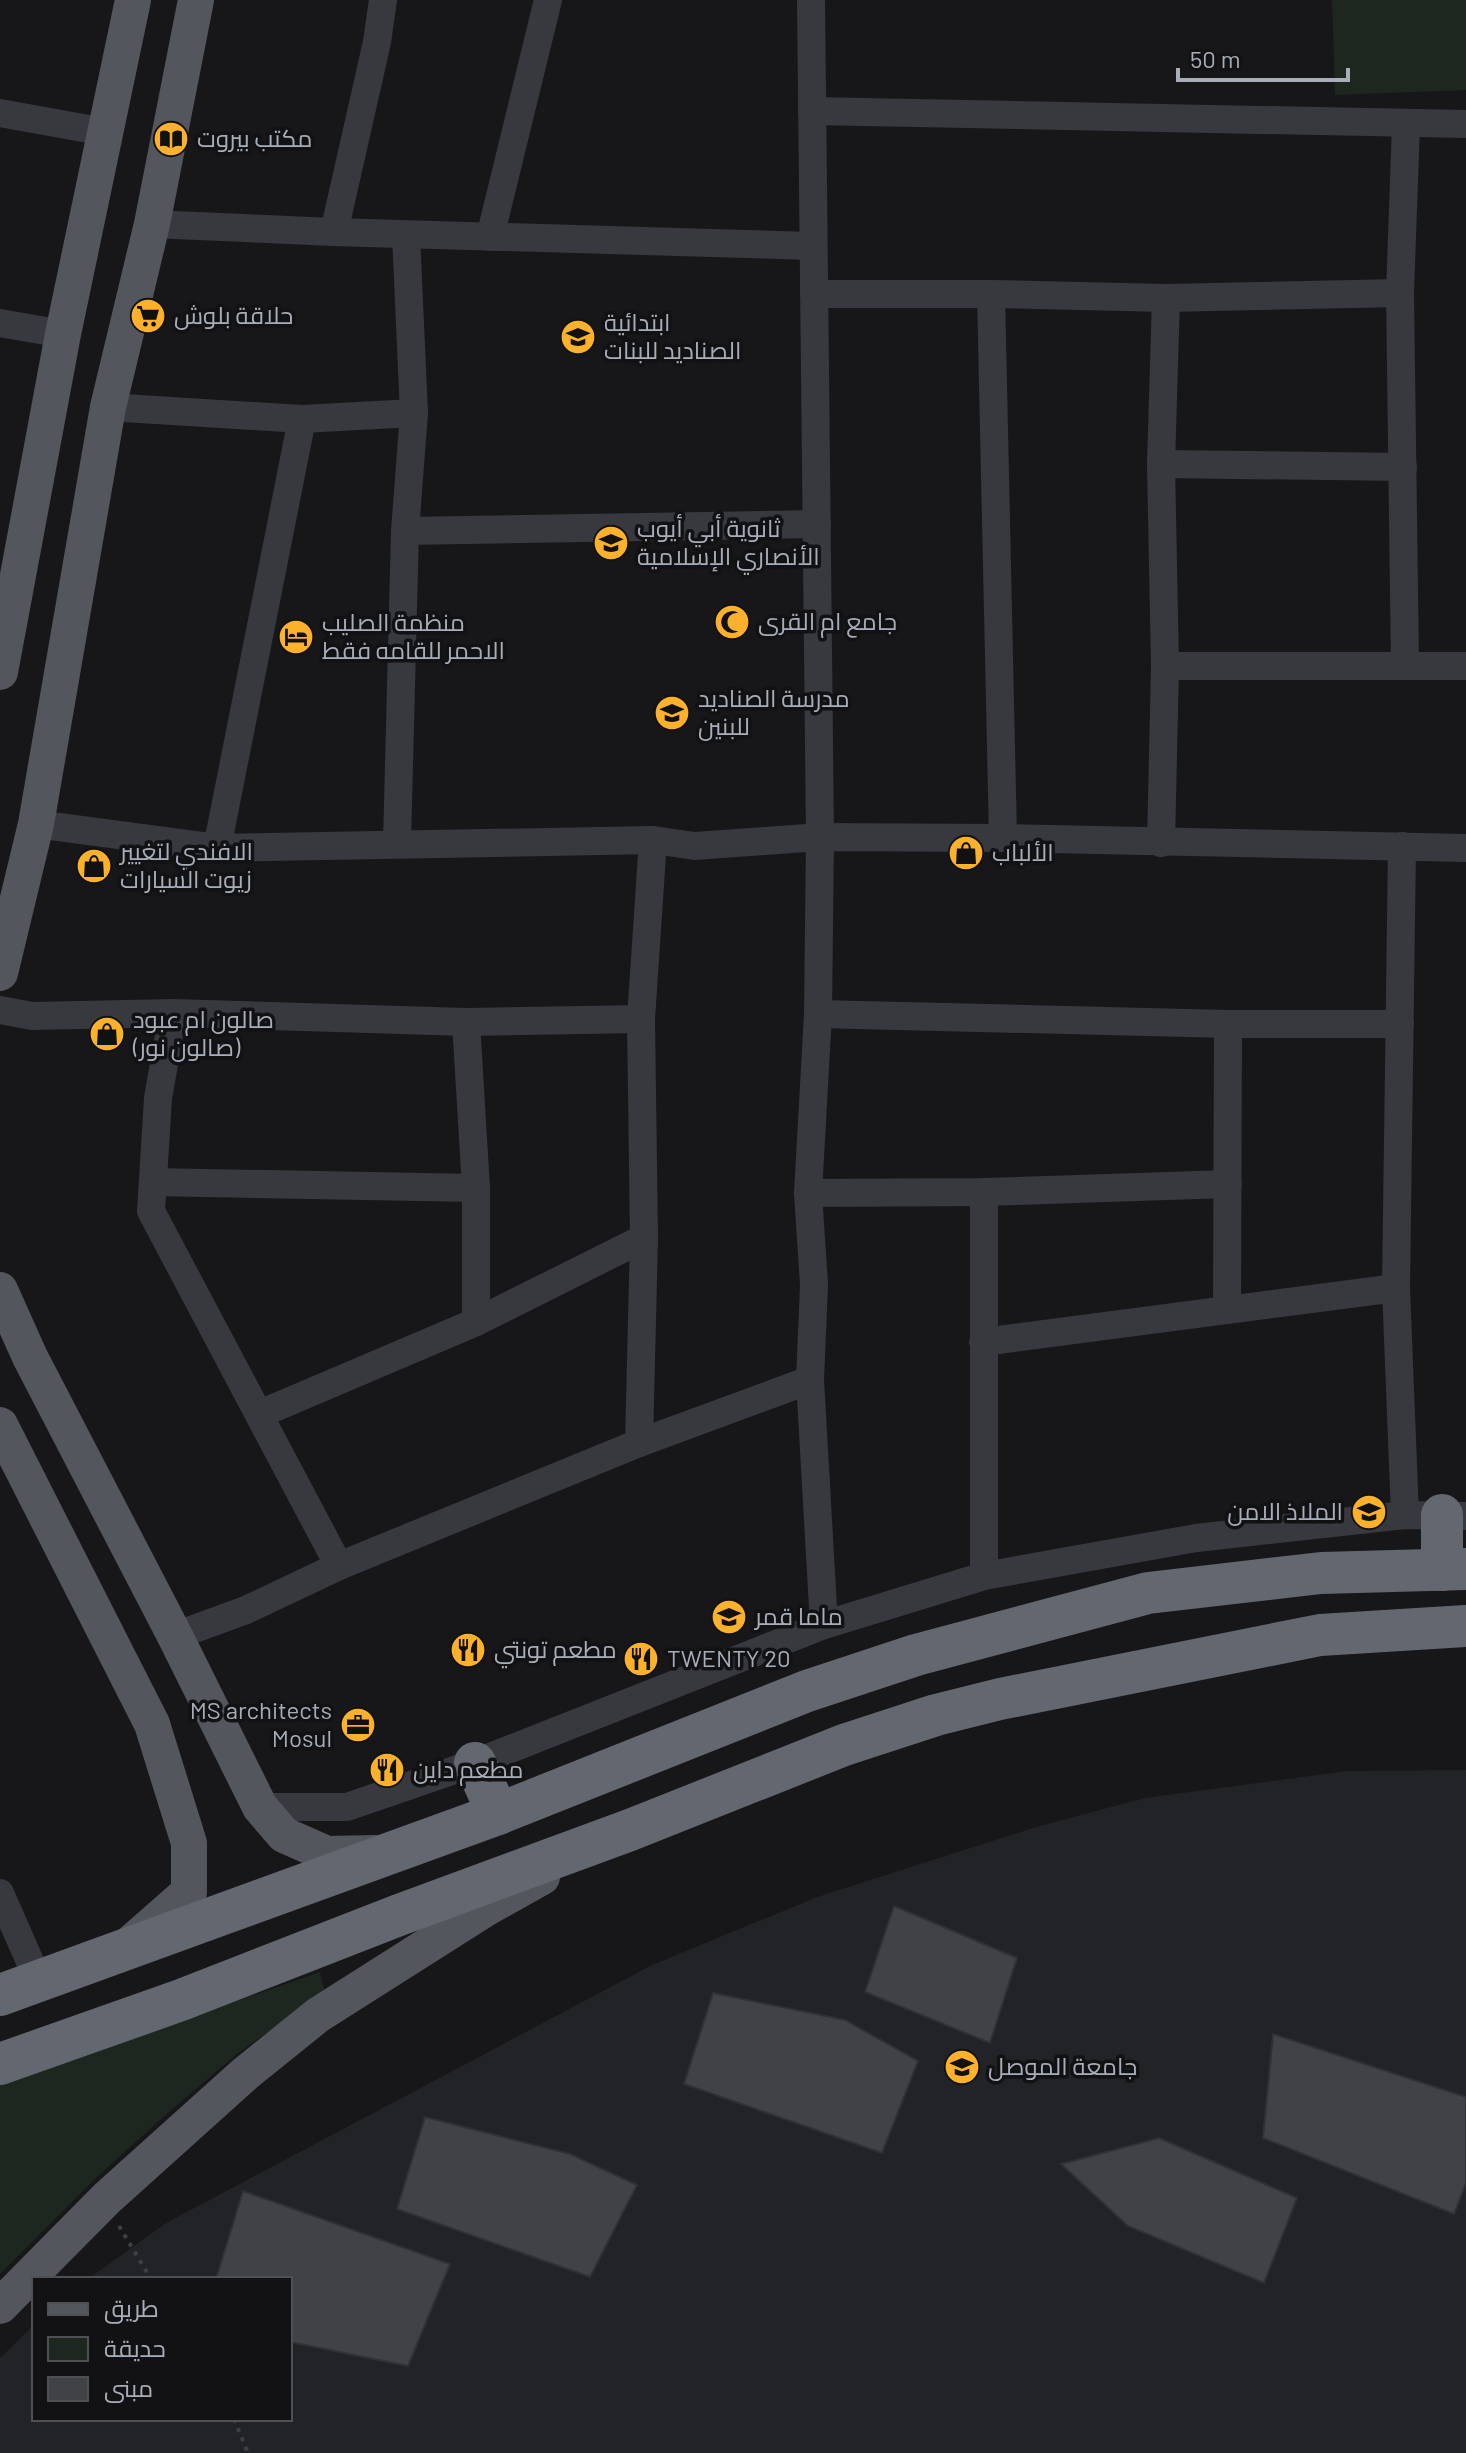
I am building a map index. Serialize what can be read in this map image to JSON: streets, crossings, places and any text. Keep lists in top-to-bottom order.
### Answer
{
  "places": {
    "library": ["مكتب بيروت"],
    "supermarket": ["حلاقة بلوش"],
    "school or university": [
      "ابتدائية الصناديد للبنات",
      "ثانوية أبي أيوب الأنصاري الإسلامية",
      "مدرسة الصناديد للبنين",
      "الملاذ الامن",
      "ماما قمر",
      "جامعة الموصل"
    ],
    "mosque": ["جامع ام القرى"],
    "hotel": ["منظمة الصليب الاحمر للقامه فقط"],
    "shop": ["الألباب", "الافندي لتغيير زيوت السيارات", "صالون ام عبود (صالون نور)"],
    "restaurant": ["مطعم تونتي", "TWENTY 20", "مطعم داين"],
    "office": ["MS architects Mosul"]
  },
  "legend": ["طريق", "حديقة", "مبنى"],
  "scale_bar": "50 m"
}
